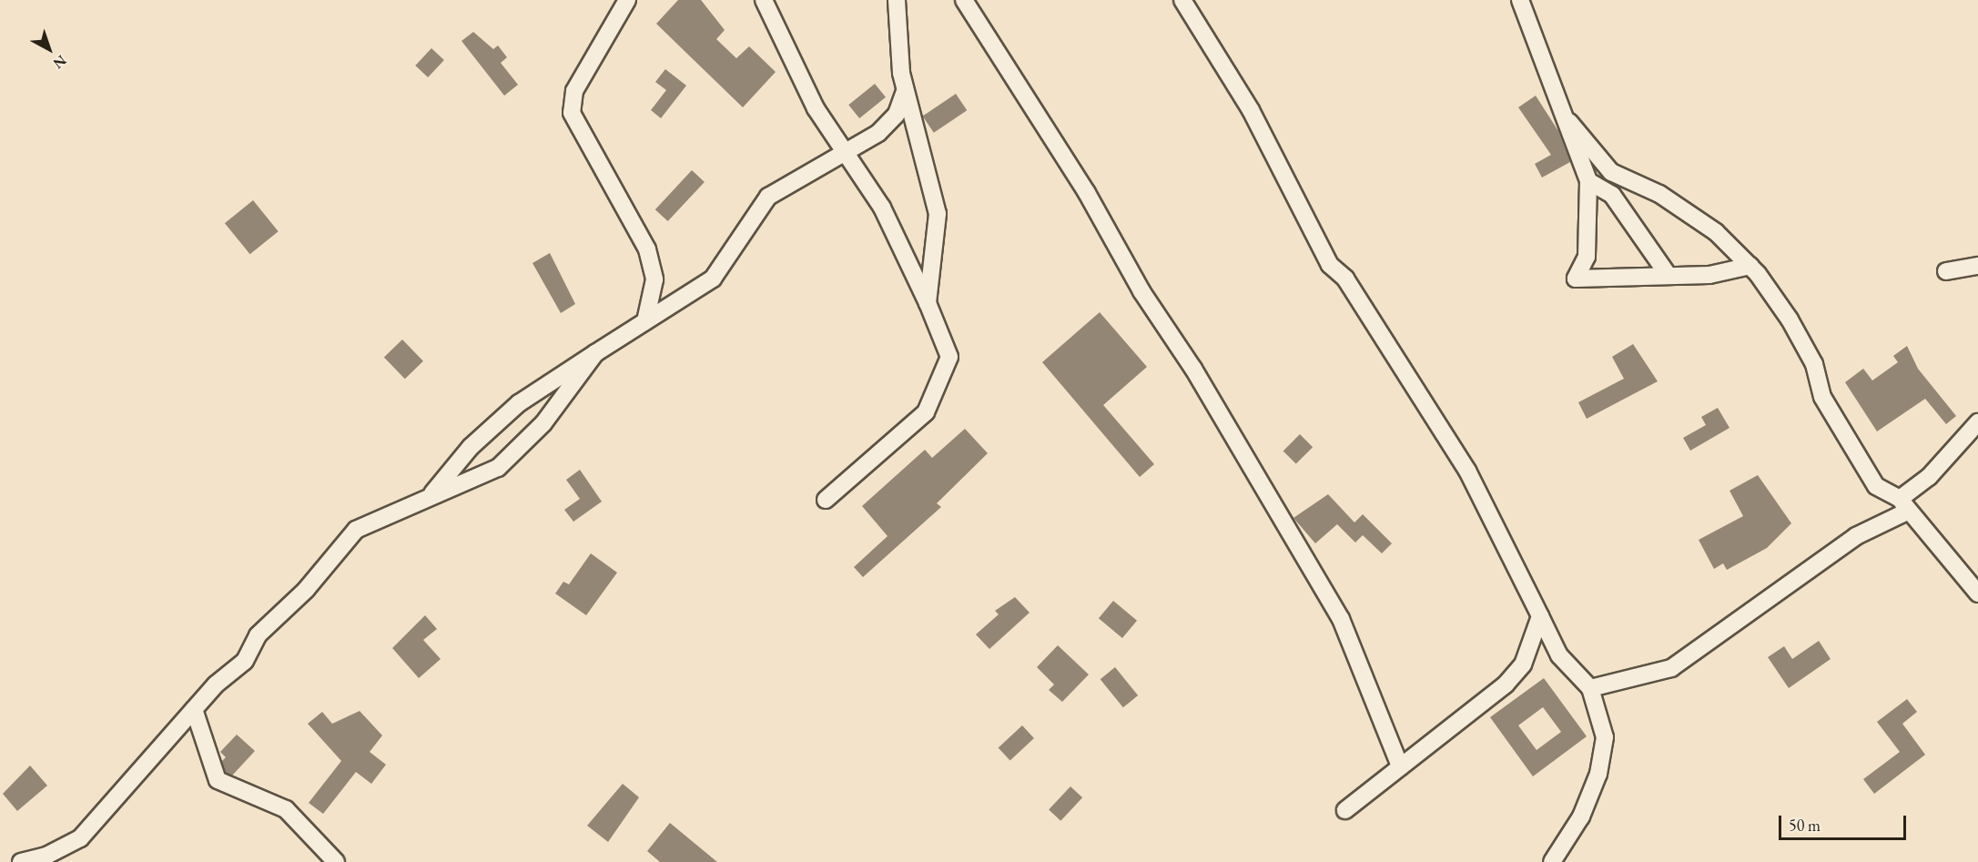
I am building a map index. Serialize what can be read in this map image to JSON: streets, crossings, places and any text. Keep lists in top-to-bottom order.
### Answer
{
  "scale_bar": "50 m",
  "north": "bottom right"
}
